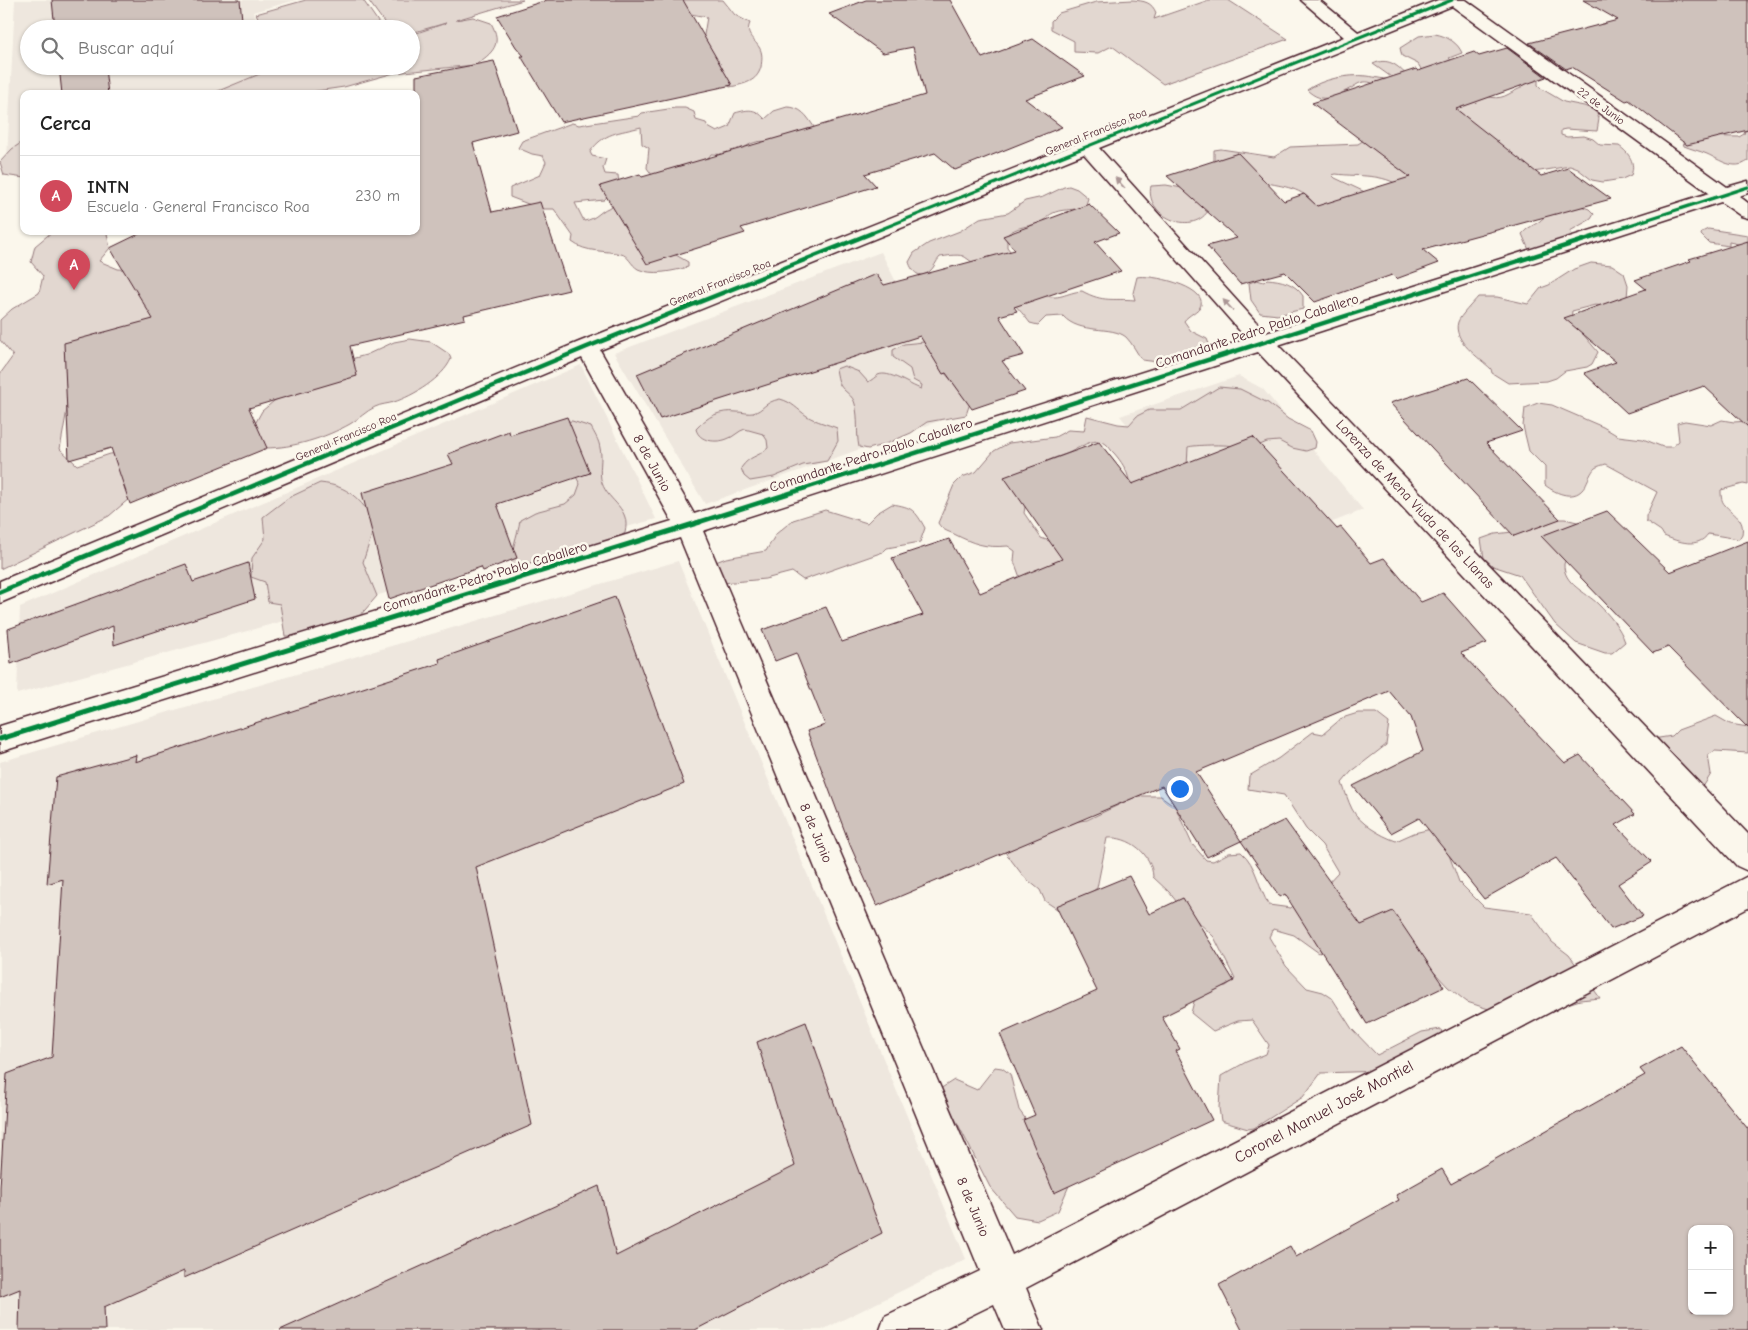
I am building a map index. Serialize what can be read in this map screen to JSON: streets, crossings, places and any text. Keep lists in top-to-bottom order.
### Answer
{
  "streets": {
    "street": [
      "22 de Junio",
      "General Francisco Roa",
      "Comandante Pedro Pablo Caballero",
      "8 de Junio",
      "Lorenza de Mena Viuda de las Llanas",
      "Coronel Manuel José Montiel"
    ]
  },
  "crossings": [
    ["22 de Junio", "General Francisco Roa"],
    ["22 de Junio", "Comandante Pedro Pablo Caballero"],
    ["General Francisco Roa", "8 de Junio"],
    ["General Francisco Roa", "Lorenza de Mena Viuda de las Llanas"],
    ["Comandante Pedro Pablo Caballero", "8 de Junio"],
    ["Comandante Pedro Pablo Caballero", "Lorenza de Mena Viuda de las Llanas"],
    ["8 de Junio", "Coronel Manuel José Montiel"]
  ],
  "page": {
    "search": "Buscar aquí",
    "heading": "Cerca",
    "list": [
      {
        "mark": "A",
        "name": "INTN",
        "note": "Escuela · General Francisco Roa",
        "value": "230 m"
      }
    ],
    "pins": "A",
    "map_buttons": ["+", "−"]
  }
}
